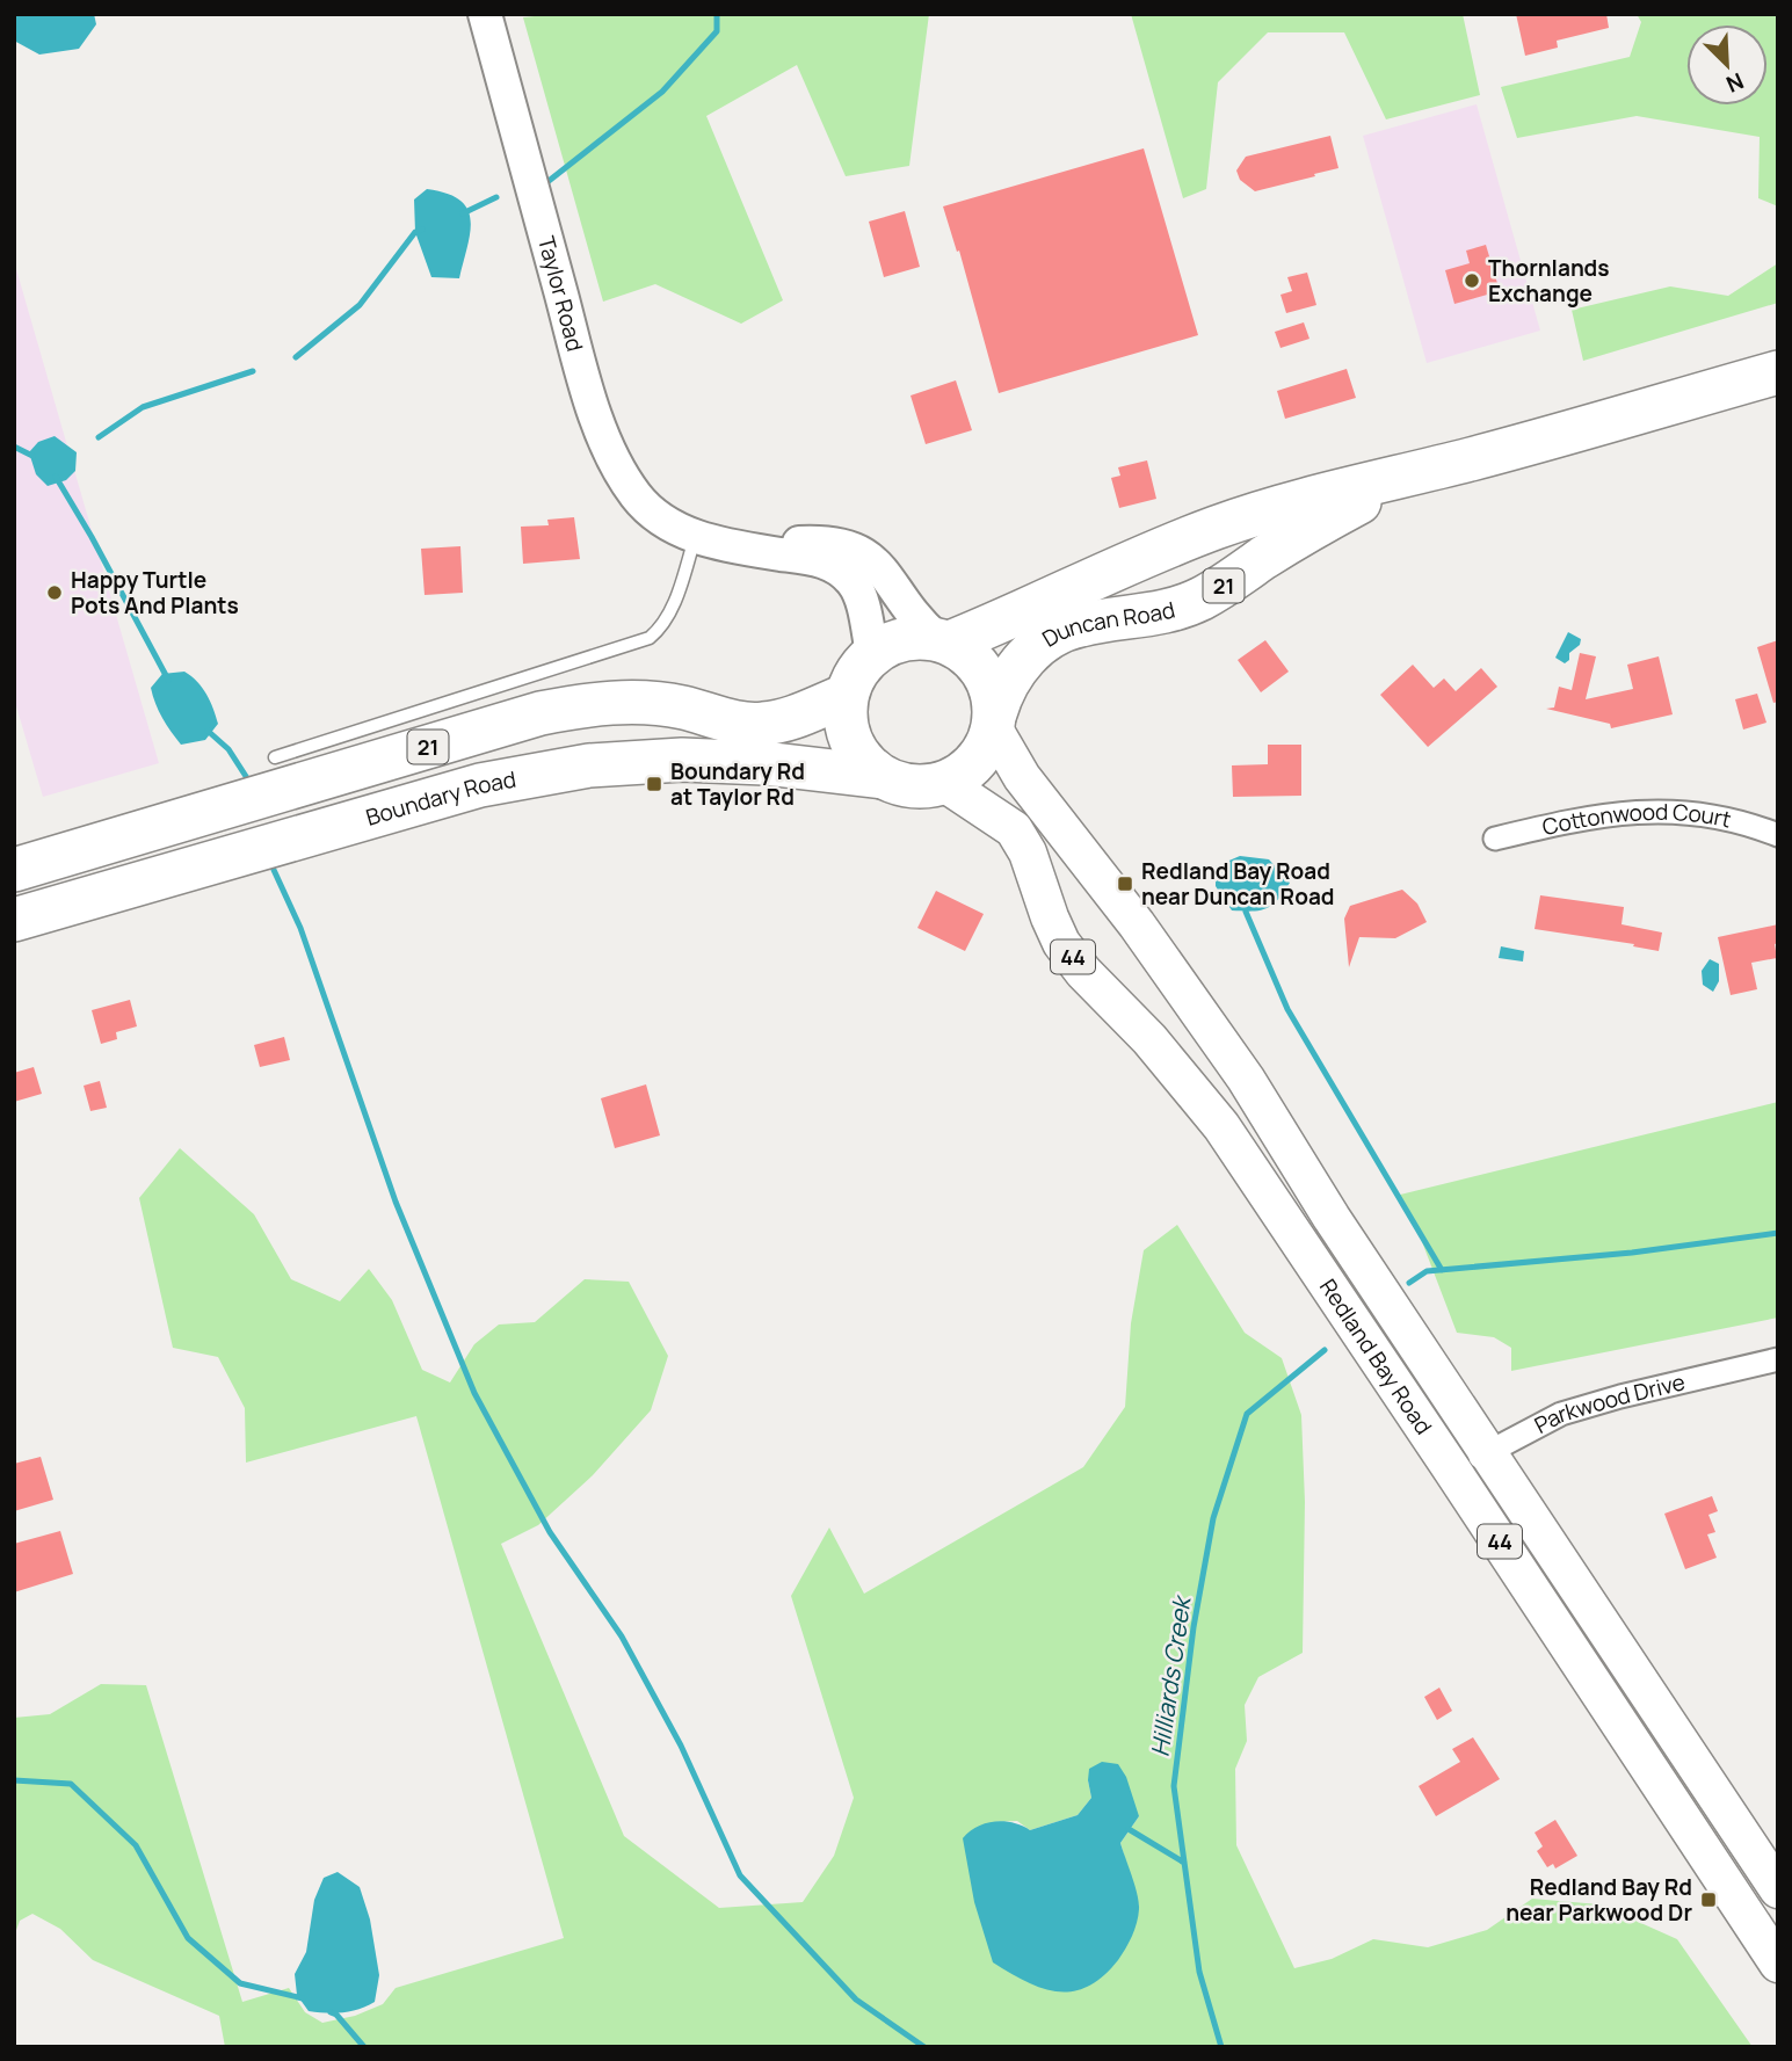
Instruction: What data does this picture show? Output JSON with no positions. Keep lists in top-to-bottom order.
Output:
{
  "streets": {
    "highway": ["21", "Duncan Road", "Boundary Road"],
    "main road": ["44", "Redland Bay Road"],
    "street": ["Taylor Road", "Cottonwood Court", "Parkwood Drive"]
  },
  "crossings": [
    ["Taylor Road", "21"],
    ["Taylor Road", "Duncan Road"],
    ["Taylor Road", "Boundary Road"],
    ["Taylor Road", "Redland Bay Road"],
    ["21", "Duncan Road"],
    ["21", "Boundary Road"],
    ["21", "Redland Bay Road"],
    ["Duncan Road", "Boundary Road"],
    ["Duncan Road", "Redland Bay Road"],
    ["Boundary Road", "Redland Bay Road"],
    ["Redland Bay Road", "Parkwood Drive"]
  ],
  "water": ["Hilliards Creek"],
  "places": {
    "other": ["Thornlands Exchange", "Happy Turtle Pots And Plants"],
    "transit": ["Boundary Rd at Taylor Rd", "Redland Bay Road near Duncan Road", "Redland Bay Rd near Parkwood Dr"]
  },
  "north": "bottom right"
}
